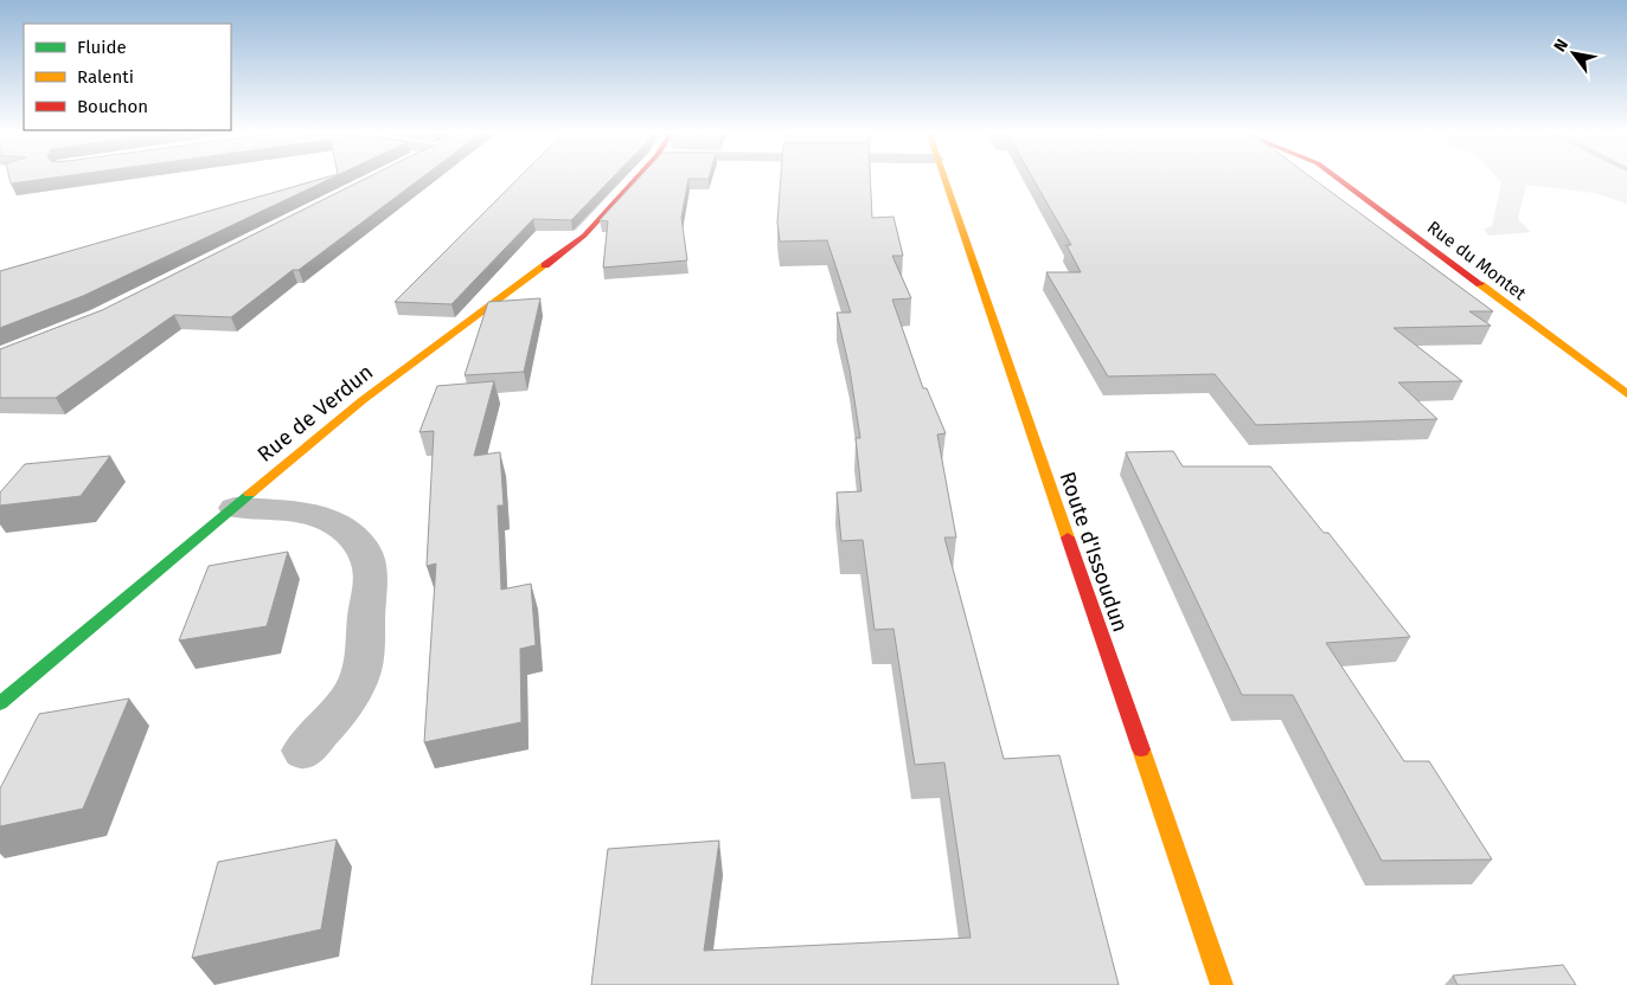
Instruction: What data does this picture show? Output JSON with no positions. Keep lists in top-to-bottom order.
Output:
{
  "streets": {
    "street": ["Rue du Montet", "Rue de Verdun", "Route d'Issoudun"]
  },
  "legend": ["Fluide", "Ralenti", "Bouchon"],
  "north": "top left"
}
